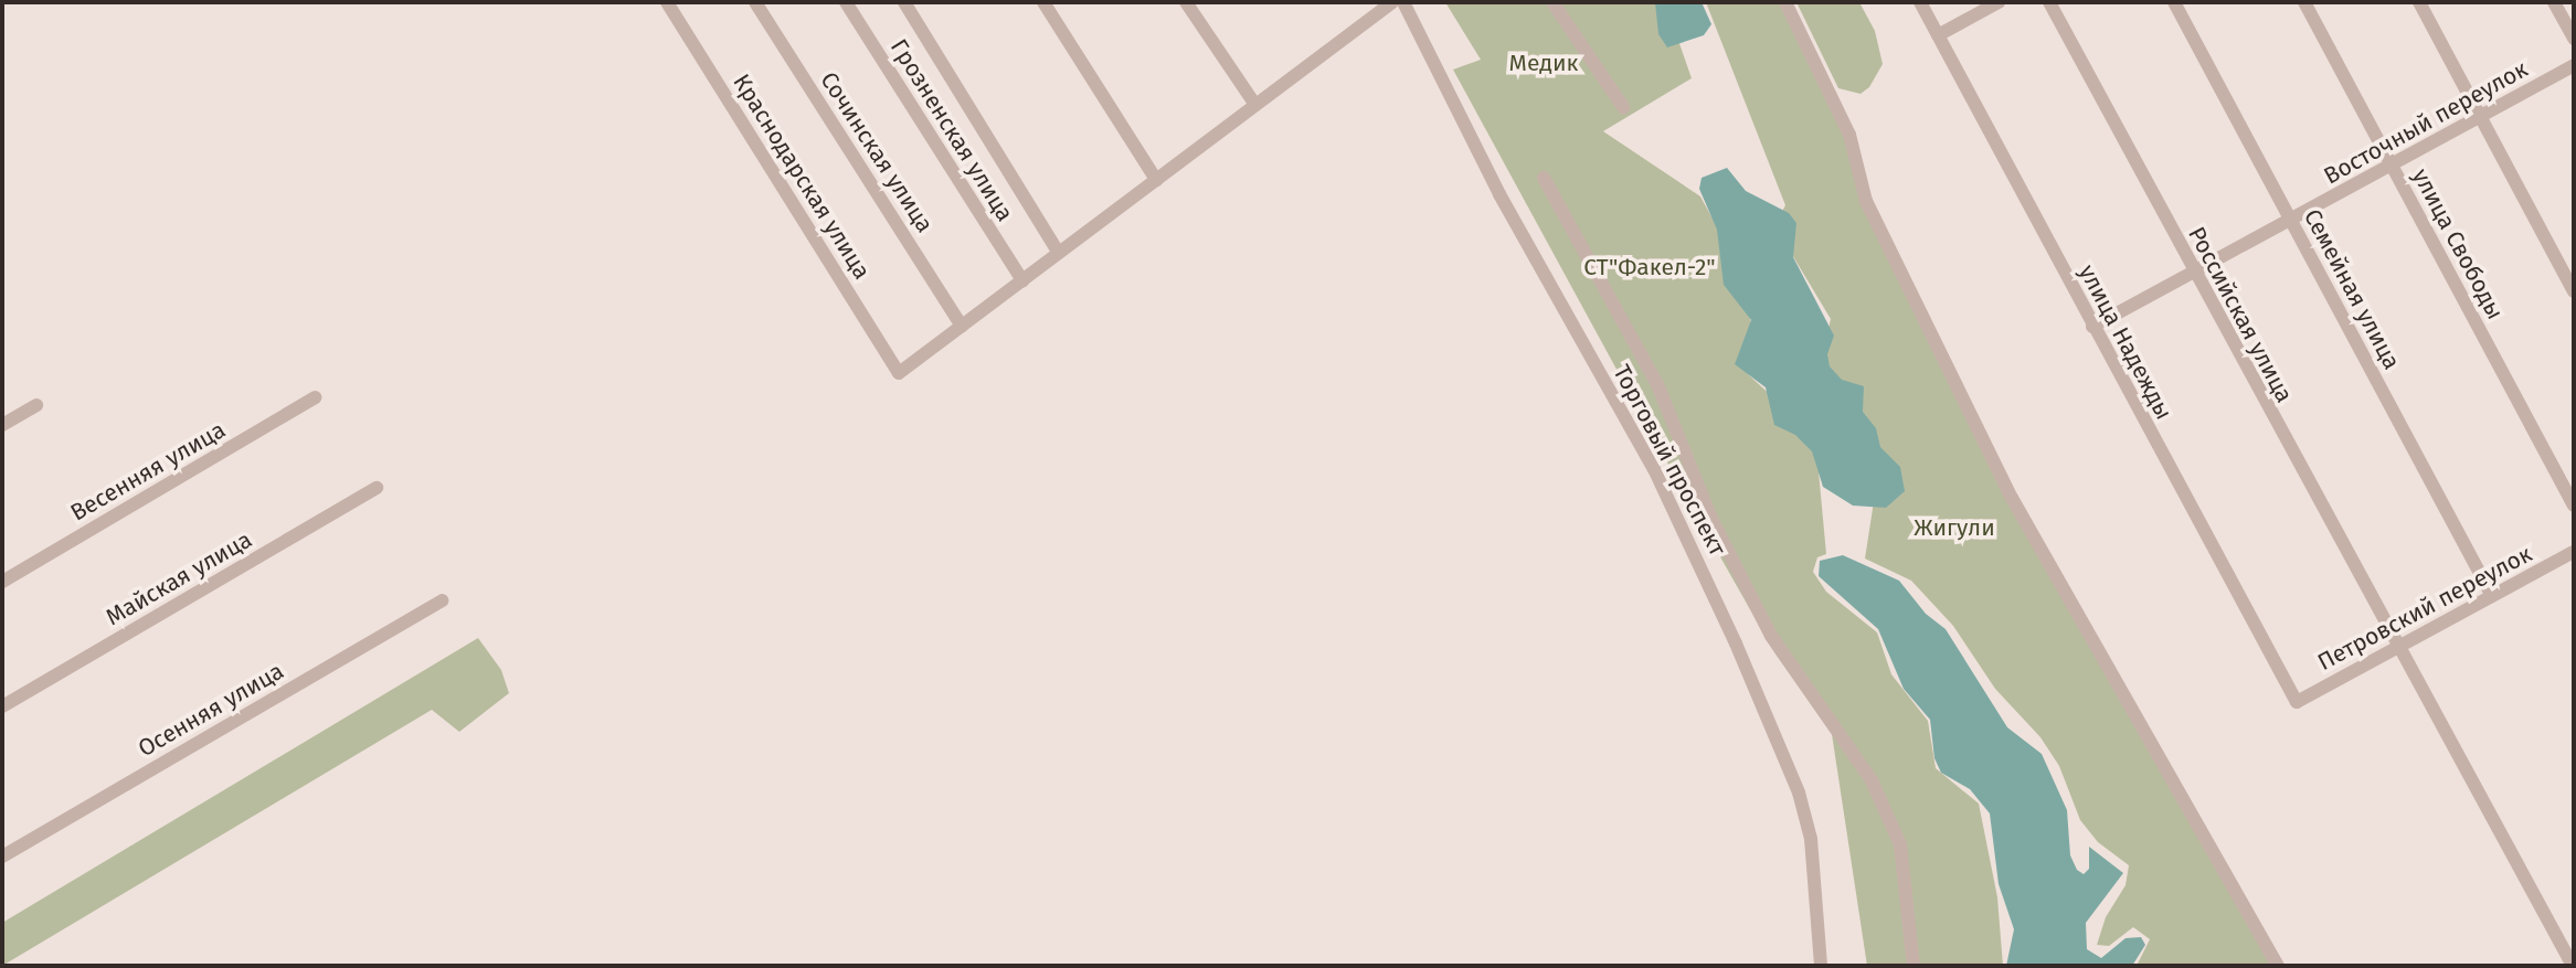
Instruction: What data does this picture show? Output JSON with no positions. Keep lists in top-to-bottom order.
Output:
{
  "streets": {
    "street": [
      "Восточный переулок",
      "Грозненская улица",
      "Сочинская улица",
      "Краснодарская улица",
      "улица Свободы",
      "Семейная улица",
      "Российская улица",
      "улица Надежды",
      "Торговый проспект",
      "Весенняя улица",
      "Майская улица",
      "Петровский переулок",
      "Осенняя улица"
    ]
  },
  "crossings": [
    ["Восточный переулок", "улица Свободы"],
    ["Восточный переулок", "Семейная улица"],
    ["Восточный переулок", "Российская улица"],
    ["Восточный переулок", "улица Надежды"],
    ["Сочинская улица", "Краснодарская улица"],
    ["Семейная улица", "Петровский переулок"],
    ["Российская улица", "Петровский переулок"],
    ["улица Надежды", "Петровский переулок"]
  ],
  "parks": ["Медик", "СТ\"Факел-2\"", "Жигули"]
}
